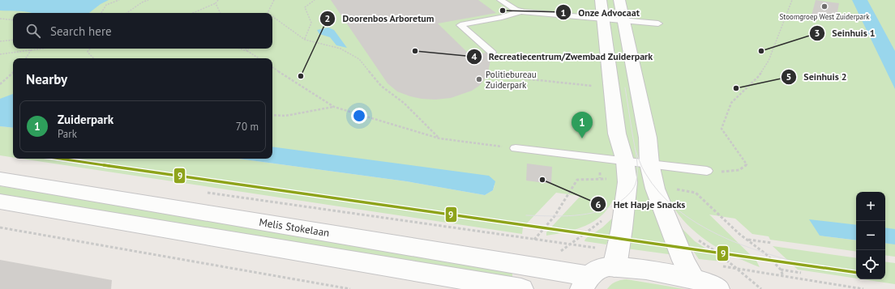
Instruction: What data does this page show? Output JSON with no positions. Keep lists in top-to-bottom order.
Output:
{
  "streets": {
    "street": ["Melis Stokelaan"]
  },
  "places": [
    "Stoomgroep West Zuiderpark",
    "Onze Advocaat",
    "Recreatiecentrum/Zwembad Zuiderpark",
    "Seinhuis 1",
    "Doorenbos Arboretum",
    "Politiebureau Zuiderpark",
    "Seinhuis 2",
    "Het Hapje Snacks"
  ],
  "lines": ["transit line 9"],
  "page": {
    "search": "Search here",
    "heading": "Nearby",
    "list": [
      {
        "mark": "1",
        "name": "Zuiderpark",
        "note": "Park",
        "value": "70 m"
      }
    ],
    "pins": "1",
    "map_buttons": ["+", "−"]
  }
}
